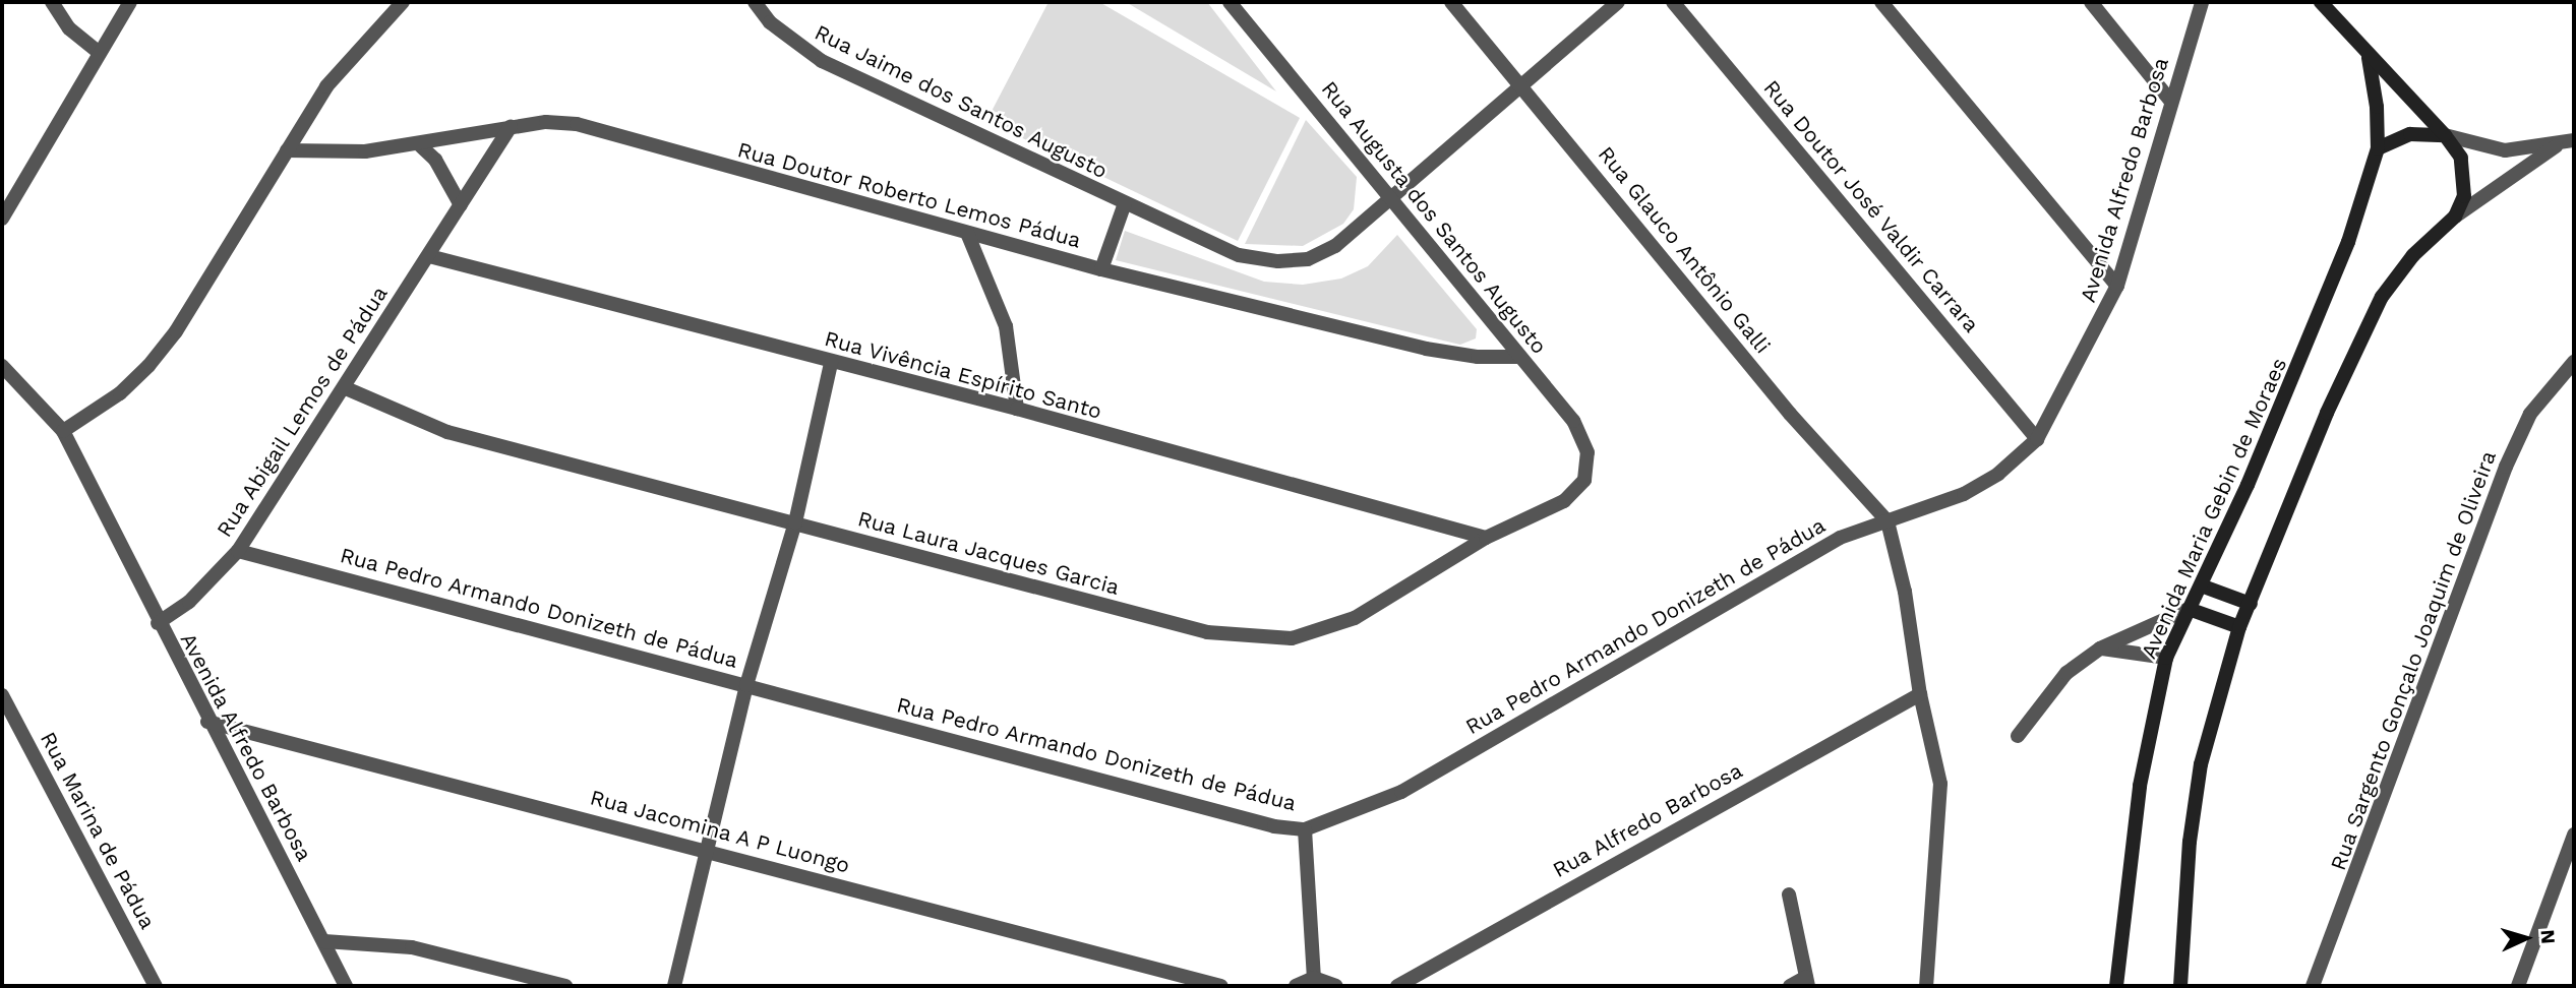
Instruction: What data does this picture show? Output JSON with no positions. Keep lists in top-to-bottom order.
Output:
{
  "streets": {
    "main road": ["Avenida Maria Gebin de Moraes"],
    "street": [
      "Rua Jaime dos Santos Augusto",
      "Avenida Alfredo Barbosa",
      "Rua Doutor Roberto Lemos Pádua",
      "Rua Doutor José Valdir Carrara",
      "Rua Augusta dos Santos Augusto",
      "Rua Glauco Antônio Galli",
      "Rua Vivência Espírito Santo",
      "Rua Abigail Lemos de Pádua",
      "Rua Laura Jacques Garcia",
      "Rua Pedro Armando Donizeth de Pádua",
      "Rua Sargento Gonçalo Joaquim de Oliveira",
      "Rua Alfredo Barbosa",
      "Rua Marina de Pádua",
      "Rua Jacomina A P Luongo"
    ]
  },
  "crossings": [
    ["Rua Jaime dos Santos Augusto", "Rua Doutor Roberto Lemos Pádua"],
    ["Rua Jaime dos Santos Augusto", "Rua Augusta dos Santos Augusto"],
    ["Rua Jaime dos Santos Augusto", "Rua Glauco Antônio Galli"],
    ["Avenida Alfredo Barbosa", "Rua Doutor José Valdir Carrara"],
    ["Avenida Alfredo Barbosa", "Rua Glauco Antônio Galli"],
    ["Avenida Alfredo Barbosa", "Rua Abigail Lemos de Pádua"],
    ["Avenida Alfredo Barbosa", "Rua Pedro Armando Donizeth de Pádua"],
    ["Avenida Alfredo Barbosa", "Rua Jacomina A P Luongo"],
    ["Rua Doutor Roberto Lemos Pádua", "Rua Augusta dos Santos Augusto"],
    ["Rua Doutor Roberto Lemos Pádua", "Rua Abigail Lemos de Pádua"],
    ["Rua Augusta dos Santos Augusto", "Rua Laura Jacques Garcia"],
    ["Rua Glauco Antônio Galli", "Rua Pedro Armando Donizeth de Pádua"],
    ["Rua Vivência Espírito Santo", "Rua Abigail Lemos de Pádua"],
    ["Rua Vivência Espírito Santo", "Rua Laura Jacques Garcia"],
    ["Rua Abigail Lemos de Pádua", "Rua Laura Jacques Garcia"],
    ["Rua Abigail Lemos de Pádua", "Rua Pedro Armando Donizeth de Pádua"]
  ],
  "north": "right"
}
